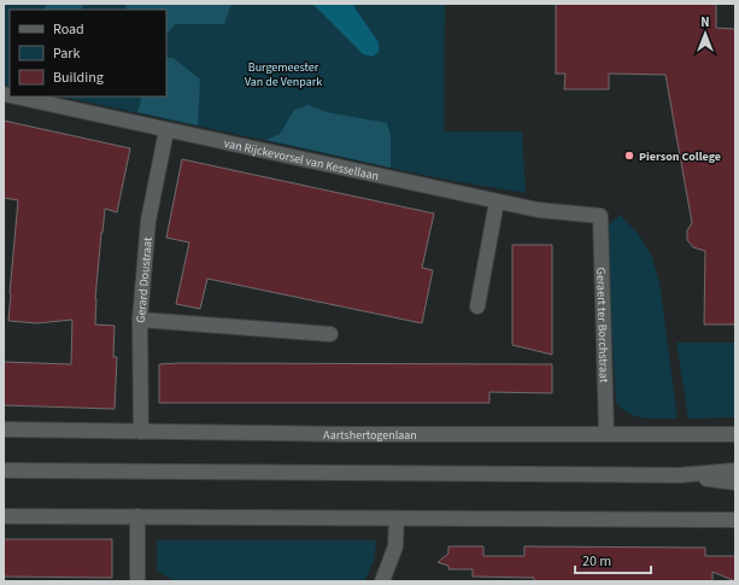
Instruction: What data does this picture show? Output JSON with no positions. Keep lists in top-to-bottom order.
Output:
{
  "streets": {
    "street": [
      "van Rijckevorsel van Kessellaan",
      "Gerard Doustraat",
      "Geraert ter Borchstraat",
      "Aartshertogenlaan"
    ]
  },
  "crossings": [
    ["van Rijckevorsel van Kessellaan", "Gerard Doustraat"],
    ["van Rijckevorsel van Kessellaan", "Geraert ter Borchstraat"],
    ["Gerard Doustraat", "Aartshertogenlaan"],
    ["Geraert ter Borchstraat", "Aartshertogenlaan"]
  ],
  "parks": ["Burgemeester Van de Venpark"],
  "places": ["Pierson College"],
  "legend": ["Road", "Park", "Building"],
  "scale_bar": "20 m",
  "north": "top"
}
